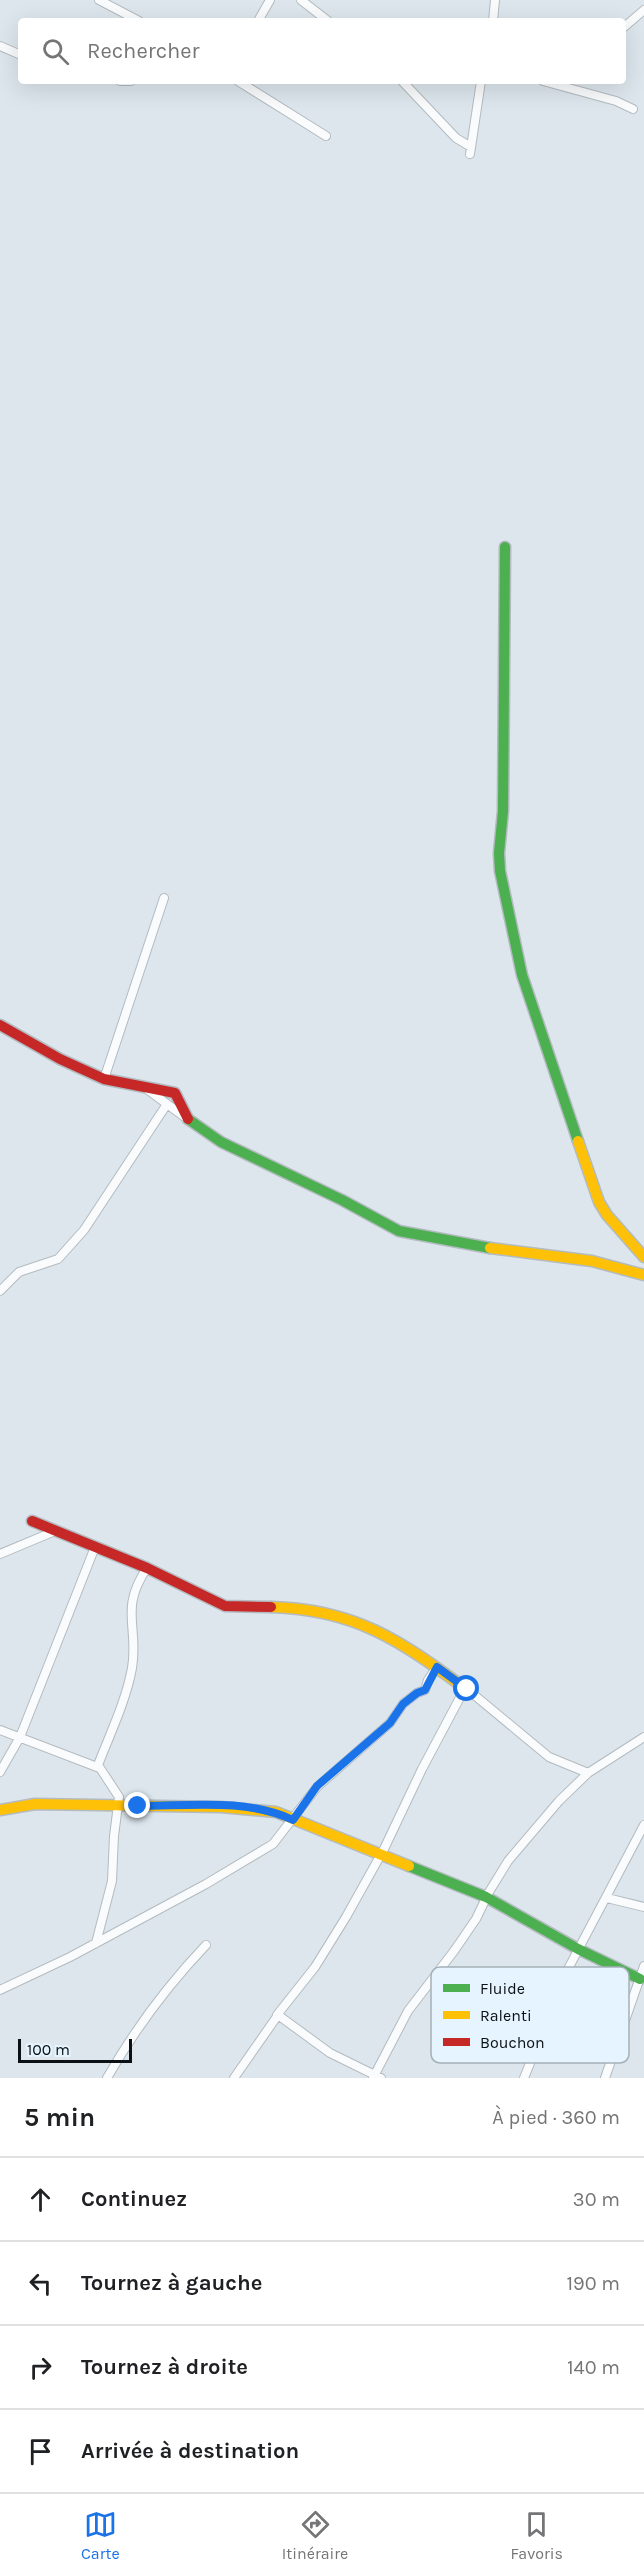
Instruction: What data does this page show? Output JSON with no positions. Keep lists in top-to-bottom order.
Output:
{
  "legend": ["Fluide", "Ralenti", "Bouchon"],
  "scale_bar": "100 m",
  "page": {
    "search": "Rechercher",
    "scale": "100 m",
    "heading": ["5 min", "À pied · 360 m"],
    "list": [
      ["Continuez", "30 m"],
      ["Tournez à gauche", "190 m"],
      ["Tournez à droite", "140 m"],
      "Arrivée à destination"
    ],
    "nav": ["Carte", "Itinéraire", "Favoris"]
  }
}
